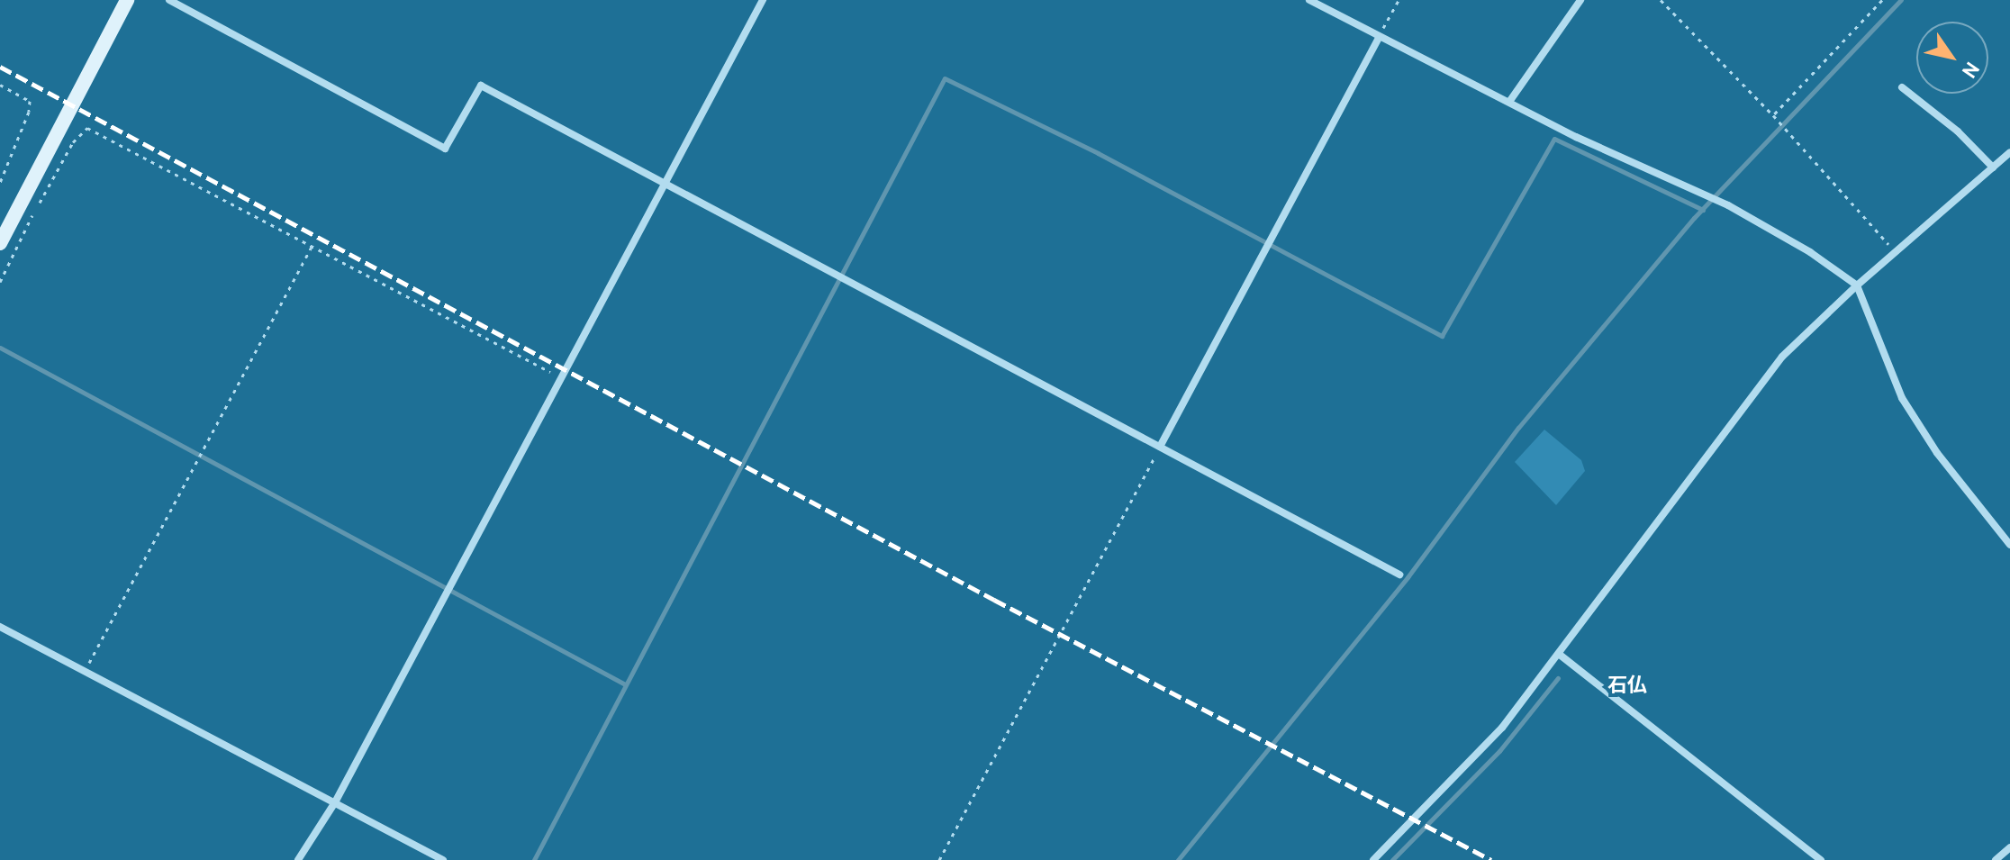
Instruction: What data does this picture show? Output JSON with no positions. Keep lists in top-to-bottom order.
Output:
{
  "districts": ["石仏"],
  "north": "bottom right"
}
